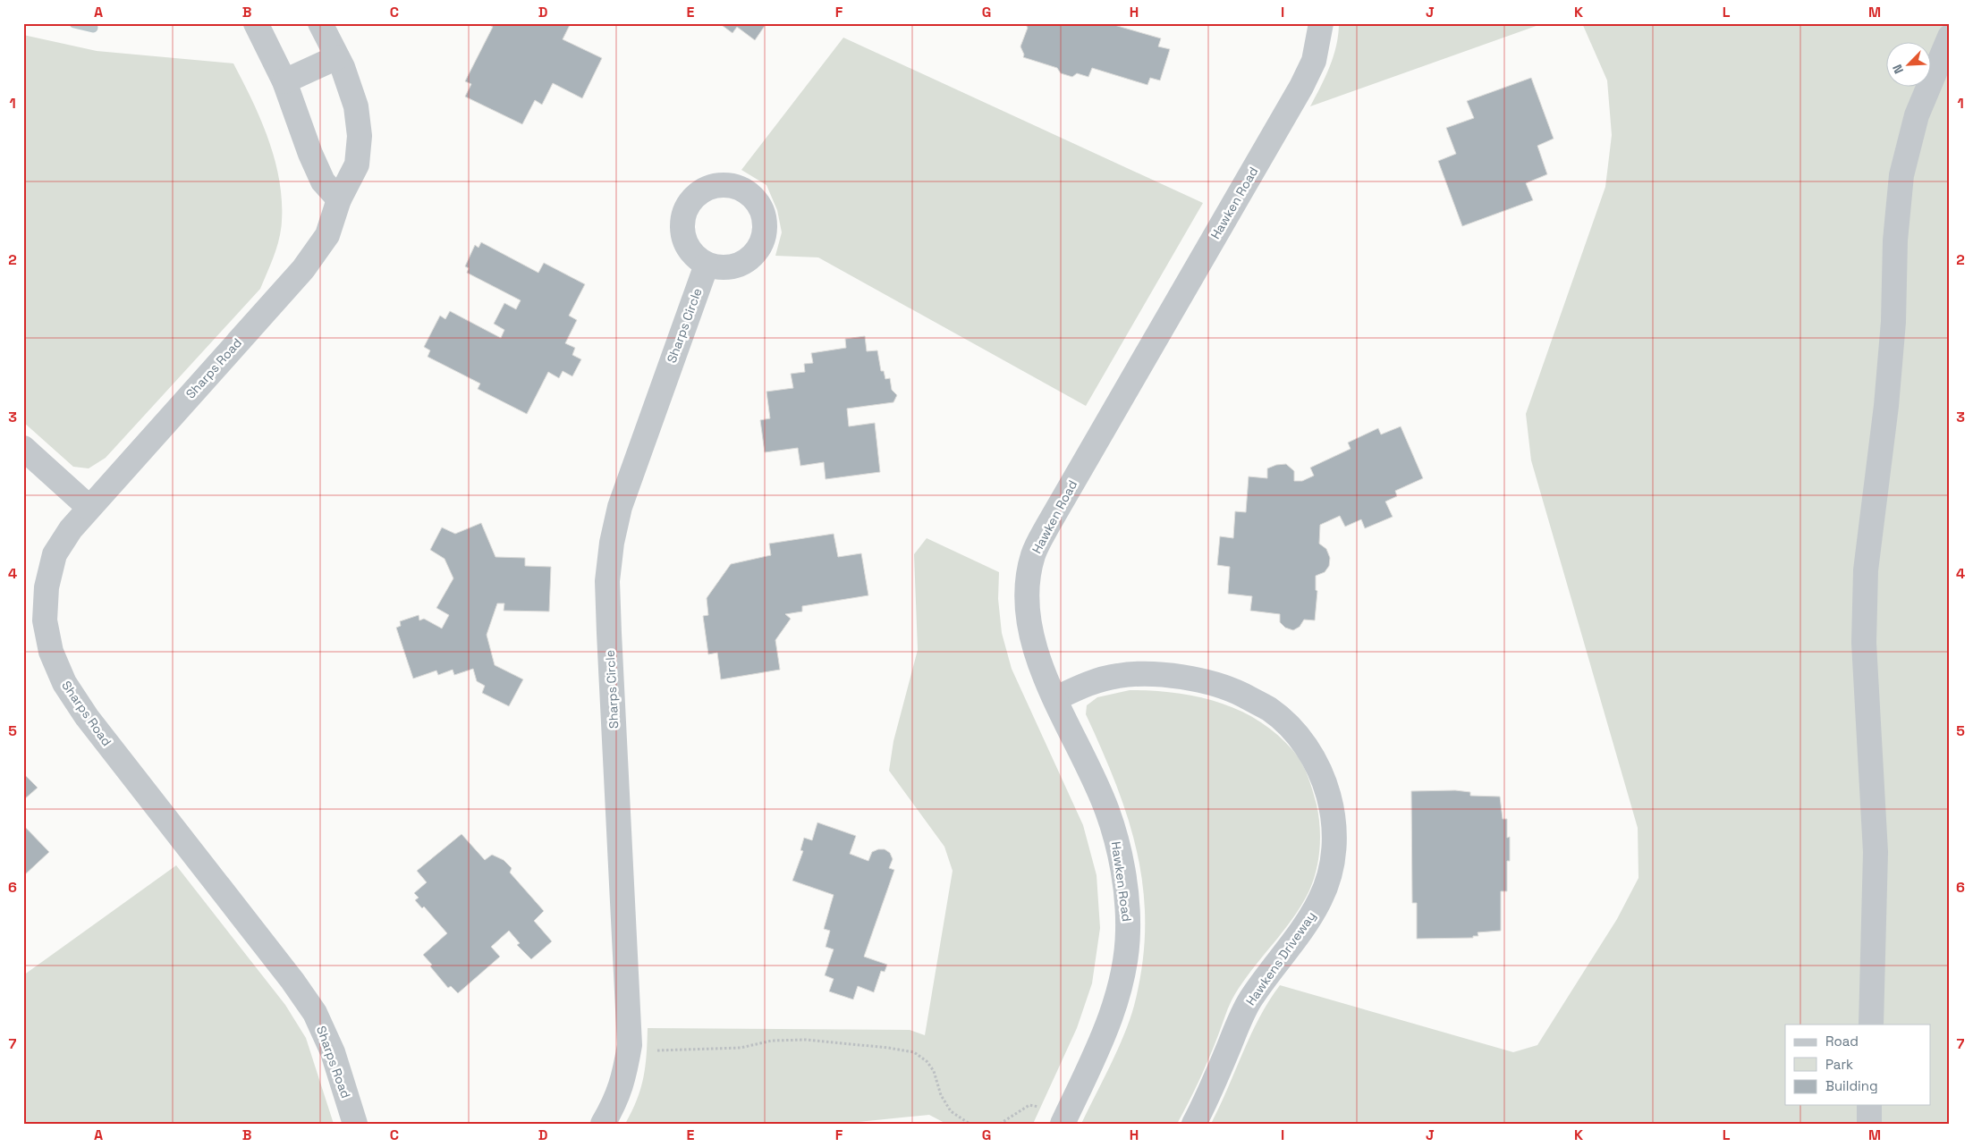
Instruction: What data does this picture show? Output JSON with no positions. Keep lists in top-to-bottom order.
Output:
{
  "streets": {
    "street": [
      "Hawken Road",
      "Sharps Circle",
      "Sharps Road",
      "Hawkens Driveway"
    ]
  },
  "crossings": [
    ["Hawken Road", "Hawkens Driveway"]
  ],
  "legend": ["Road", "Park", "Building"],
  "north": "bottom left",
  "grid": {
    "columns": [
      "A",
      "B",
      "C",
      "D",
      "E",
      "F",
      "G",
      "H",
      "I",
      "J",
      "K",
      "L",
      "M"
    ],
    "rows": [
      "1",
      "2",
      "3",
      "4",
      "5",
      "6",
      "7"
    ]
  }
}
